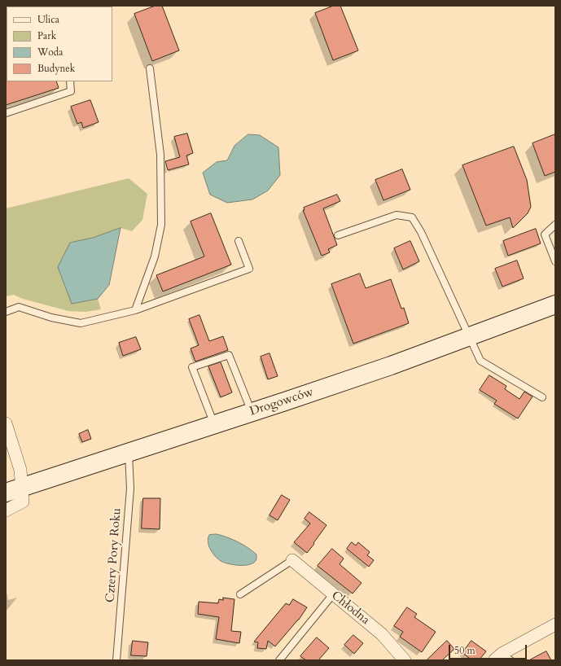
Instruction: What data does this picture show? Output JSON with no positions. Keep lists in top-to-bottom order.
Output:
{
  "streets": {
    "main road": ["Drogowców"],
    "street": ["Chłodna"],
    "lane": ["Cztery Pory Roku"]
  },
  "crossings": [
    ["Drogowców", "Cztery Pory Roku"]
  ],
  "legend": [
    "Ulica",
    "Park",
    "Woda",
    "Budynek"
  ],
  "scale_bar": "50 m"
}
